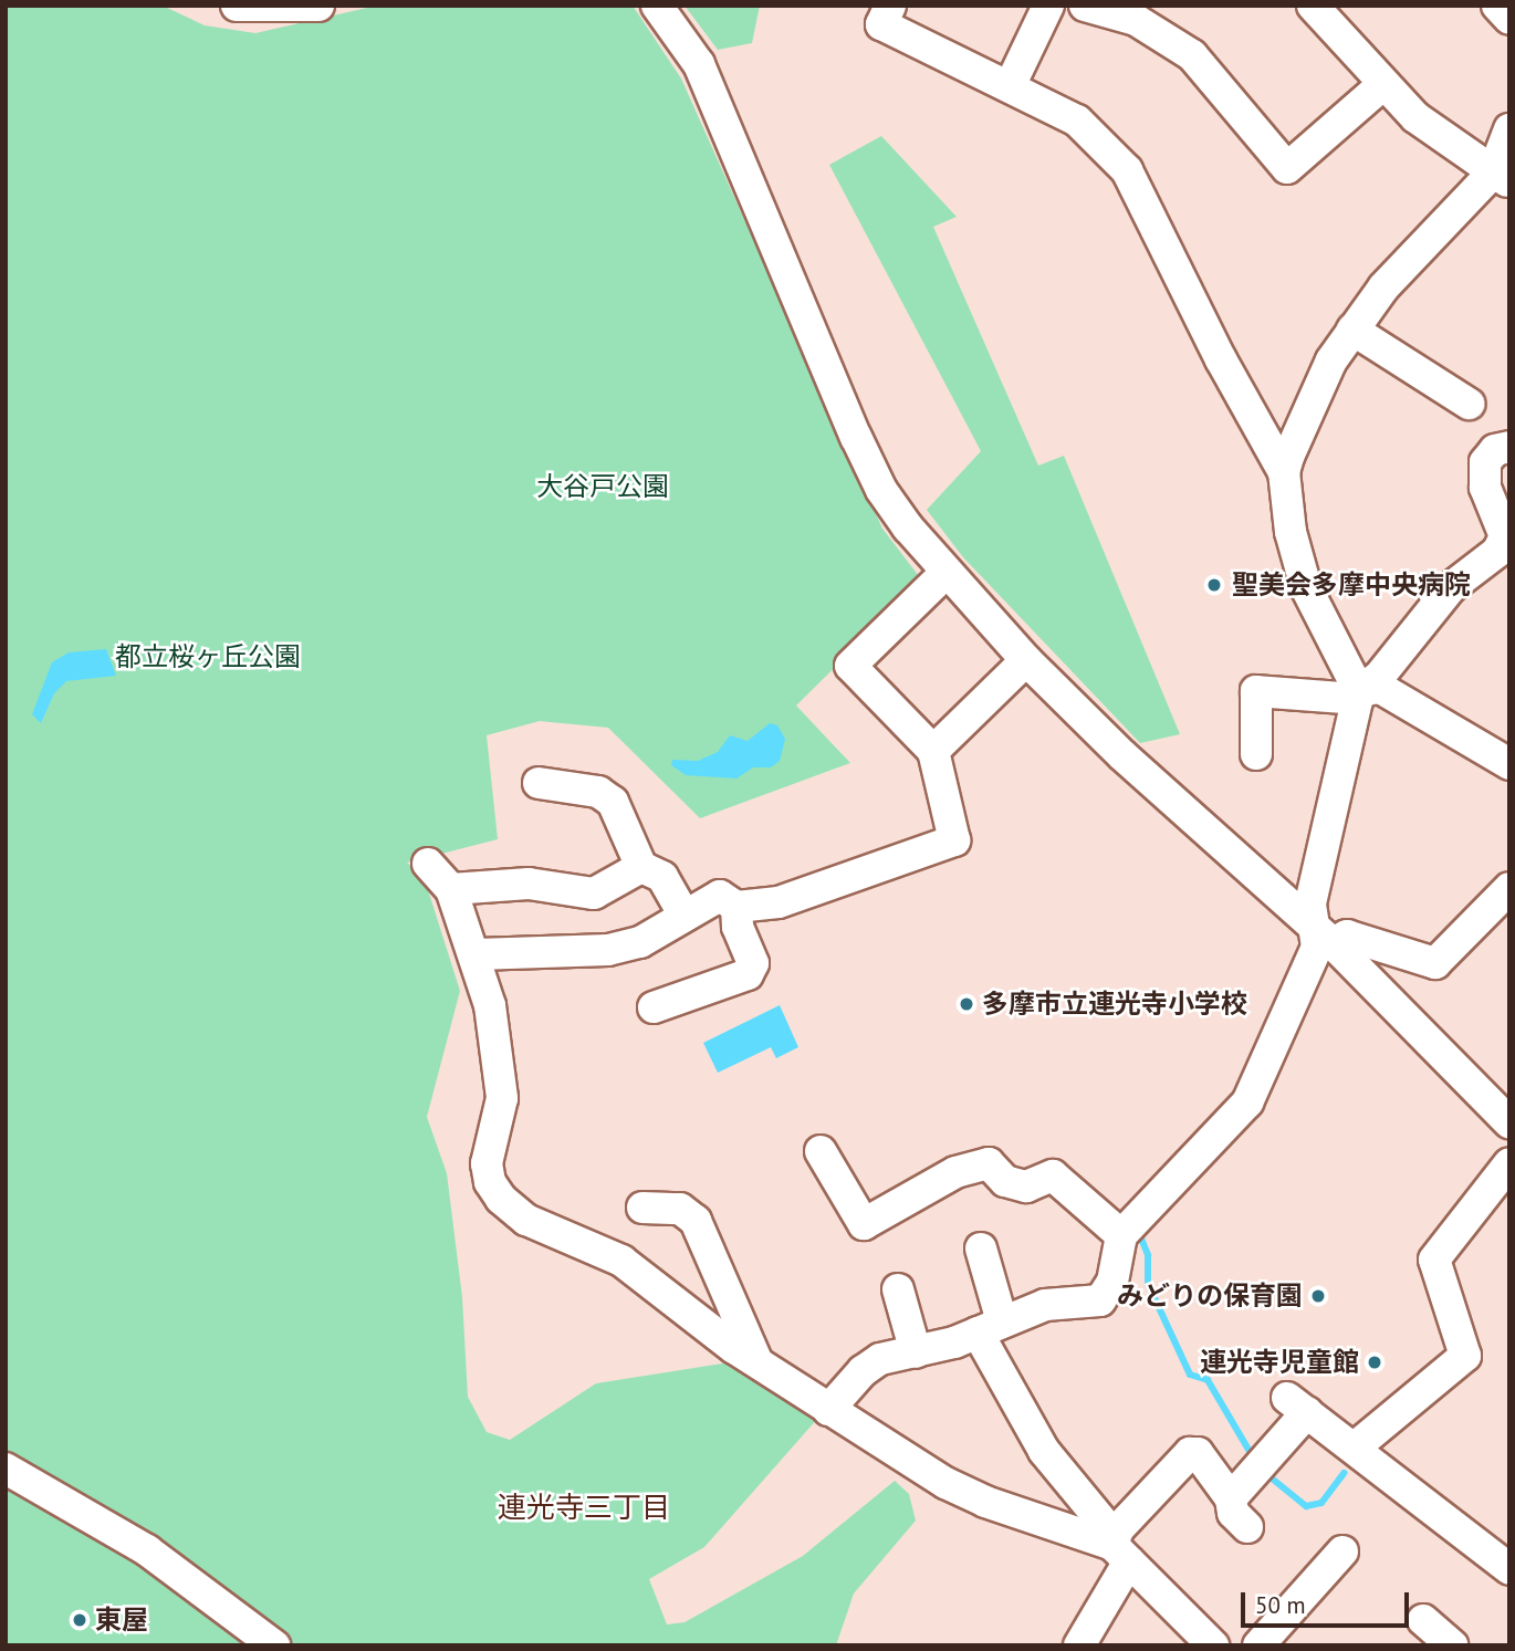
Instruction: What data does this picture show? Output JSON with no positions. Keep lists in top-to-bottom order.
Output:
{
  "districts": ["連光寺三丁目"],
  "parks": ["大谷戸公園", "都立桜ヶ丘公園"],
  "places": [
    "聖美会多摩中央病院",
    "多摩市立連光寺小学校",
    "みどりの保育園",
    "連光寺児童館",
    "東屋"
  ],
  "scale_bar": "50 m"
}
